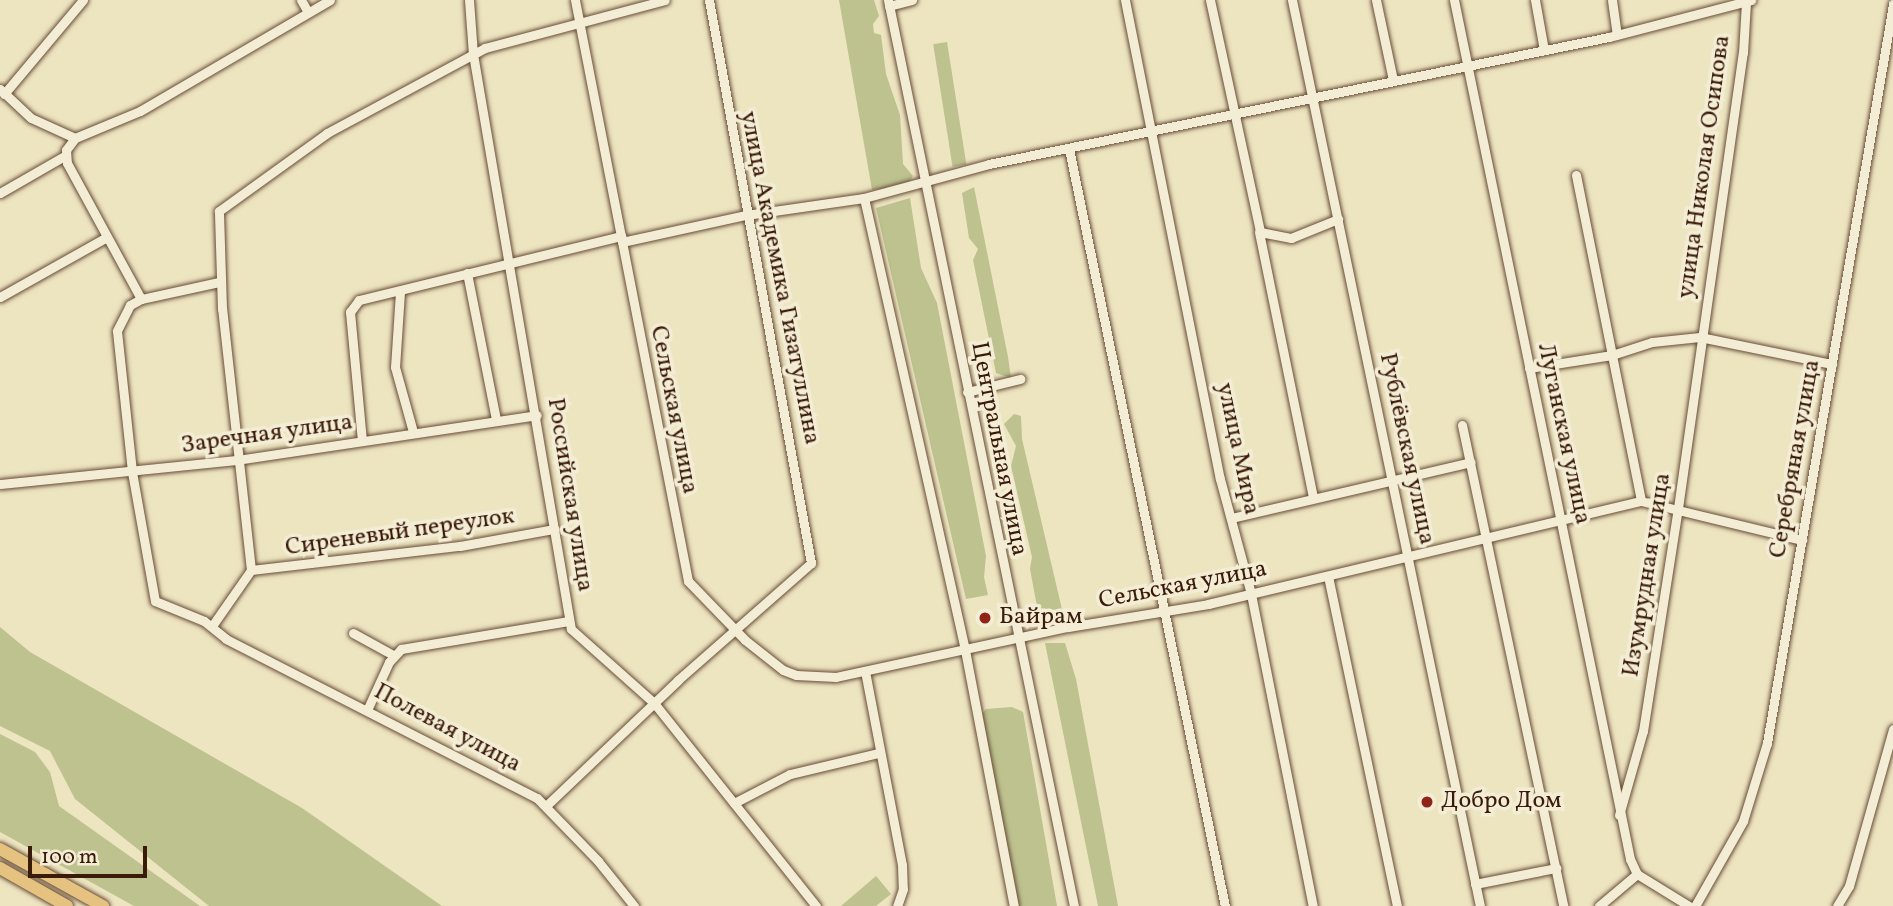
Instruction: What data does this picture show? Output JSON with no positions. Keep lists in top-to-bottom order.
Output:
{
  "streets": {
    "street": [
      "улица Николая Осипова",
      "улица Академика Гизатуллина",
      "Сельская улица",
      "Луганская улица",
      "Заречная улица",
      "Центральная улица",
      "улица Мира",
      "Рублёвская улица",
      "Серебряная улица",
      "Российская улица",
      "Сиреневый переулок",
      "Изумрудная улица",
      "Полевая улица"
    ]
  },
  "crossings": [
    ["улица Николая Осипова", "Изумрудная улица"],
    ["улица Академика Гизатуллина", "Сельская улица"],
    ["Сельская улица", "Луганская улица"],
    ["Сельская улица", "Центральная улица"],
    ["Сельская улица", "улица Мира"],
    ["Сельская улица", "Рублёвская улица"],
    ["Сельская улица", "Серебряная улица"],
    ["Сельская улица", "Изумрудная улица"],
    ["Луганская улица", "Изумрудная улица"],
    ["Заречная улица", "Российская улица"],
    ["Заречная улица", "Полевая улица"],
    ["Российская улица", "Сиреневый переулок"]
  ],
  "places": ["Байрам", "Добро Дом"],
  "scale_bar": "100 m"
}
